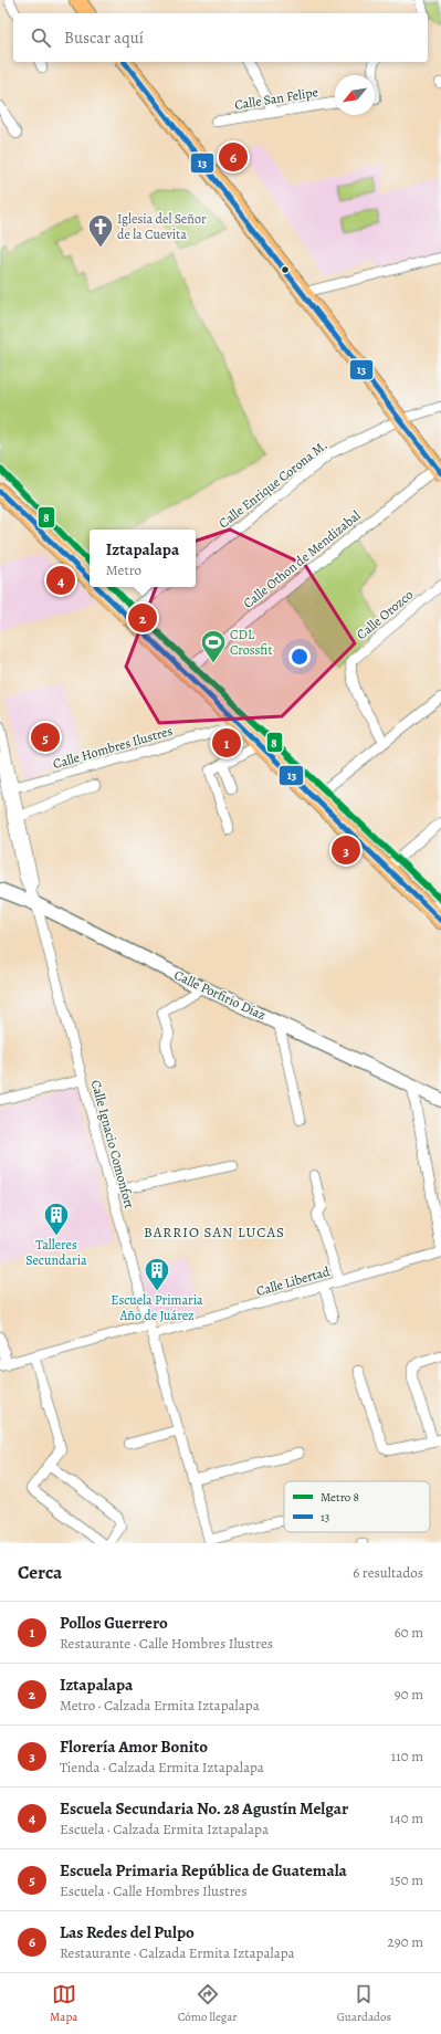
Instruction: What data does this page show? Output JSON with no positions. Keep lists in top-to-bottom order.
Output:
{
  "streets": {
    "street": [
      "Calle San Felipe",
      "Calle Enrique Corona M.",
      "Calle Othon de Mendizabal",
      "Calle Orozco",
      "Calle Hombres Ilustres",
      "Calle Porfirio Díaz",
      "Calle Ignacio Comonfort",
      "Calle Libertad"
    ]
  },
  "crossings": [
    ["Calle Porfirio Díaz", "Calle Ignacio Comonfort"],
    ["Calle Ignacio Comonfort", "Calle Libertad"]
  ],
  "districts": ["BARRIO SAN LUCAS"],
  "places": {
    "church": ["Iglesia del Señor de la Cuevita"],
    "sports": ["CDL Crossfit"],
    "building": ["Talleres Secundaria", "Escuela Primaria Año de Juárez"]
  },
  "lines": ["transit line 13", "metro line 8"],
  "legend": ["Metro 8", "13"],
  "north": "bottom left",
  "page": {
    "search": "Buscar aquí",
    "pins": [
      "6",
      "4",
      "2",
      "5",
      "1",
      "3"
    ],
    "popup": ["Iztapalapa", "Metro"],
    "heading": ["Cerca", "6 resultados"],
    "list": [
      {
        "mark": "1",
        "name": "Pollos Guerrero",
        "note": "Restaurante · Calle Hombres Ilustres",
        "value": "60 m"
      },
      {
        "mark": "2",
        "name": "Iztapalapa",
        "note": "Metro · Calzada Ermita Iztapalapa",
        "value": "90 m"
      },
      {
        "mark": "3",
        "name": "Florería Amor Bonito",
        "note": "Tienda · Calzada Ermita Iztapalapa",
        "value": "110 m"
      },
      {
        "mark": "4",
        "name": "Escuela Secundaria No. 28 Agustín Melgar",
        "note": "Escuela · Calzada Ermita Iztapalapa",
        "value": "140 m"
      },
      {
        "mark": "5",
        "name": "Escuela Primaria República de Guatemala",
        "note": "Escuela · Calle Hombres Ilustres",
        "value": "150 m"
      },
      {
        "mark": "6",
        "name": "Las Redes del Pulpo",
        "note": "Restaurante · Calzada Ermita Iztapalapa",
        "value": "290 m"
      }
    ],
    "nav": ["Mapa", "Cómo llegar", "Guardados"]
  }
}
